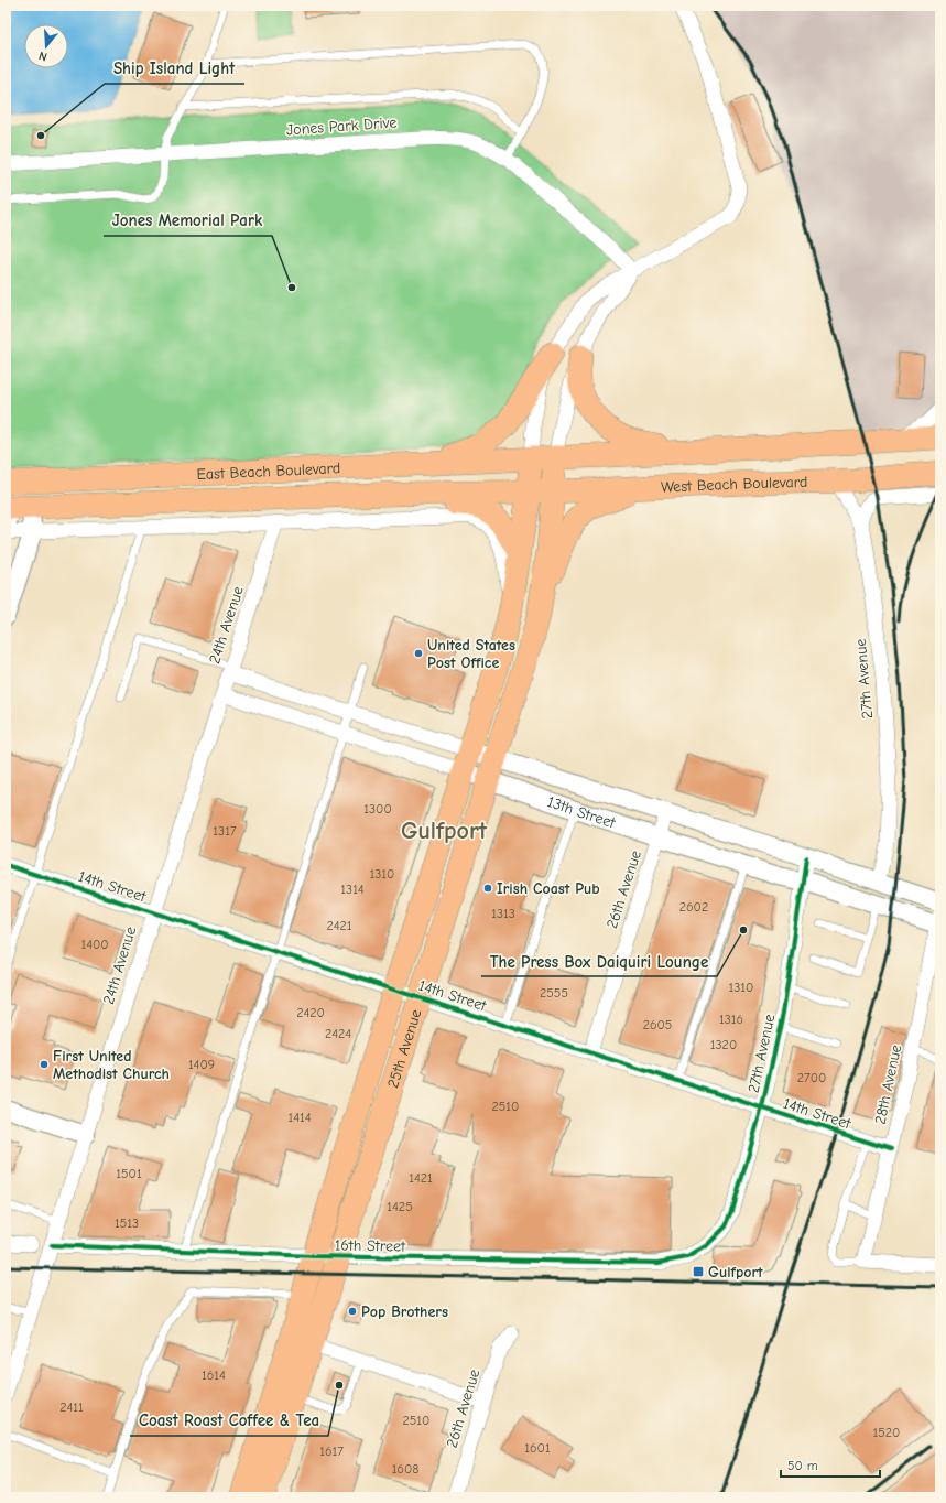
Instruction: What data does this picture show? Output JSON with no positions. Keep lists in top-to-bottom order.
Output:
{
  "streets": {
    "main road": ["East Beach Boulevard", "West Beach Boulevard", "25th Avenue"],
    "street": [
      "Jones Park Drive",
      "24th Avenue",
      "27th Avenue",
      "13th Street",
      "14th Street",
      "26th Avenue",
      "28th Avenue",
      "16th Street"
    ]
  },
  "crossings": [
    ["East Beach Boulevard", "West Beach Boulevard"],
    ["East Beach Boulevard", "25th Avenue"],
    ["West Beach Boulevard", "27th Avenue"],
    ["West Beach Boulevard", "25th Avenue"],
    ["24th Avenue", "13th Street"],
    ["24th Avenue", "14th Street"],
    ["24th Avenue", "16th Street"],
    ["27th Avenue", "13th Street"],
    ["27th Avenue", "14th Street"],
    ["27th Avenue", "16th Street"],
    ["13th Street", "26th Avenue"],
    ["13th Street", "25th Avenue"],
    ["13th Street", "28th Avenue"],
    ["14th Street", "26th Avenue"],
    ["14th Street", "25th Avenue"],
    ["14th Street", "28th Avenue"],
    ["25th Avenue", "16th Street"]
  ],
  "districts": ["Gulfport"],
  "places": {
    "other": [
      "Ship Island Light",
      "Jones Memorial Park",
      "United States Post Office",
      "Irish Coast Pub",
      "The Press Box Daiquiri Lounge",
      "First United Methodist Church",
      "Pop Brothers",
      "Coast Roast Coffee & Tea"
    ],
    "transit": ["Gulfport"]
  },
  "house_numbers": [
    "1300",
    "1317",
    "1310",
    "1314",
    "2602",
    "1313",
    "2421",
    "1400",
    "1310",
    "2555",
    "2420",
    "1316",
    "2605",
    "2424",
    "1320",
    "1409",
    "2700",
    "2510",
    "1414",
    "1501",
    "1421",
    "1425",
    "1513",
    "1614",
    "2411",
    "2510",
    "1520",
    "1601",
    "1617",
    "1608"
  ],
  "scale_bar": "50 m",
  "north": "bottom"
}
